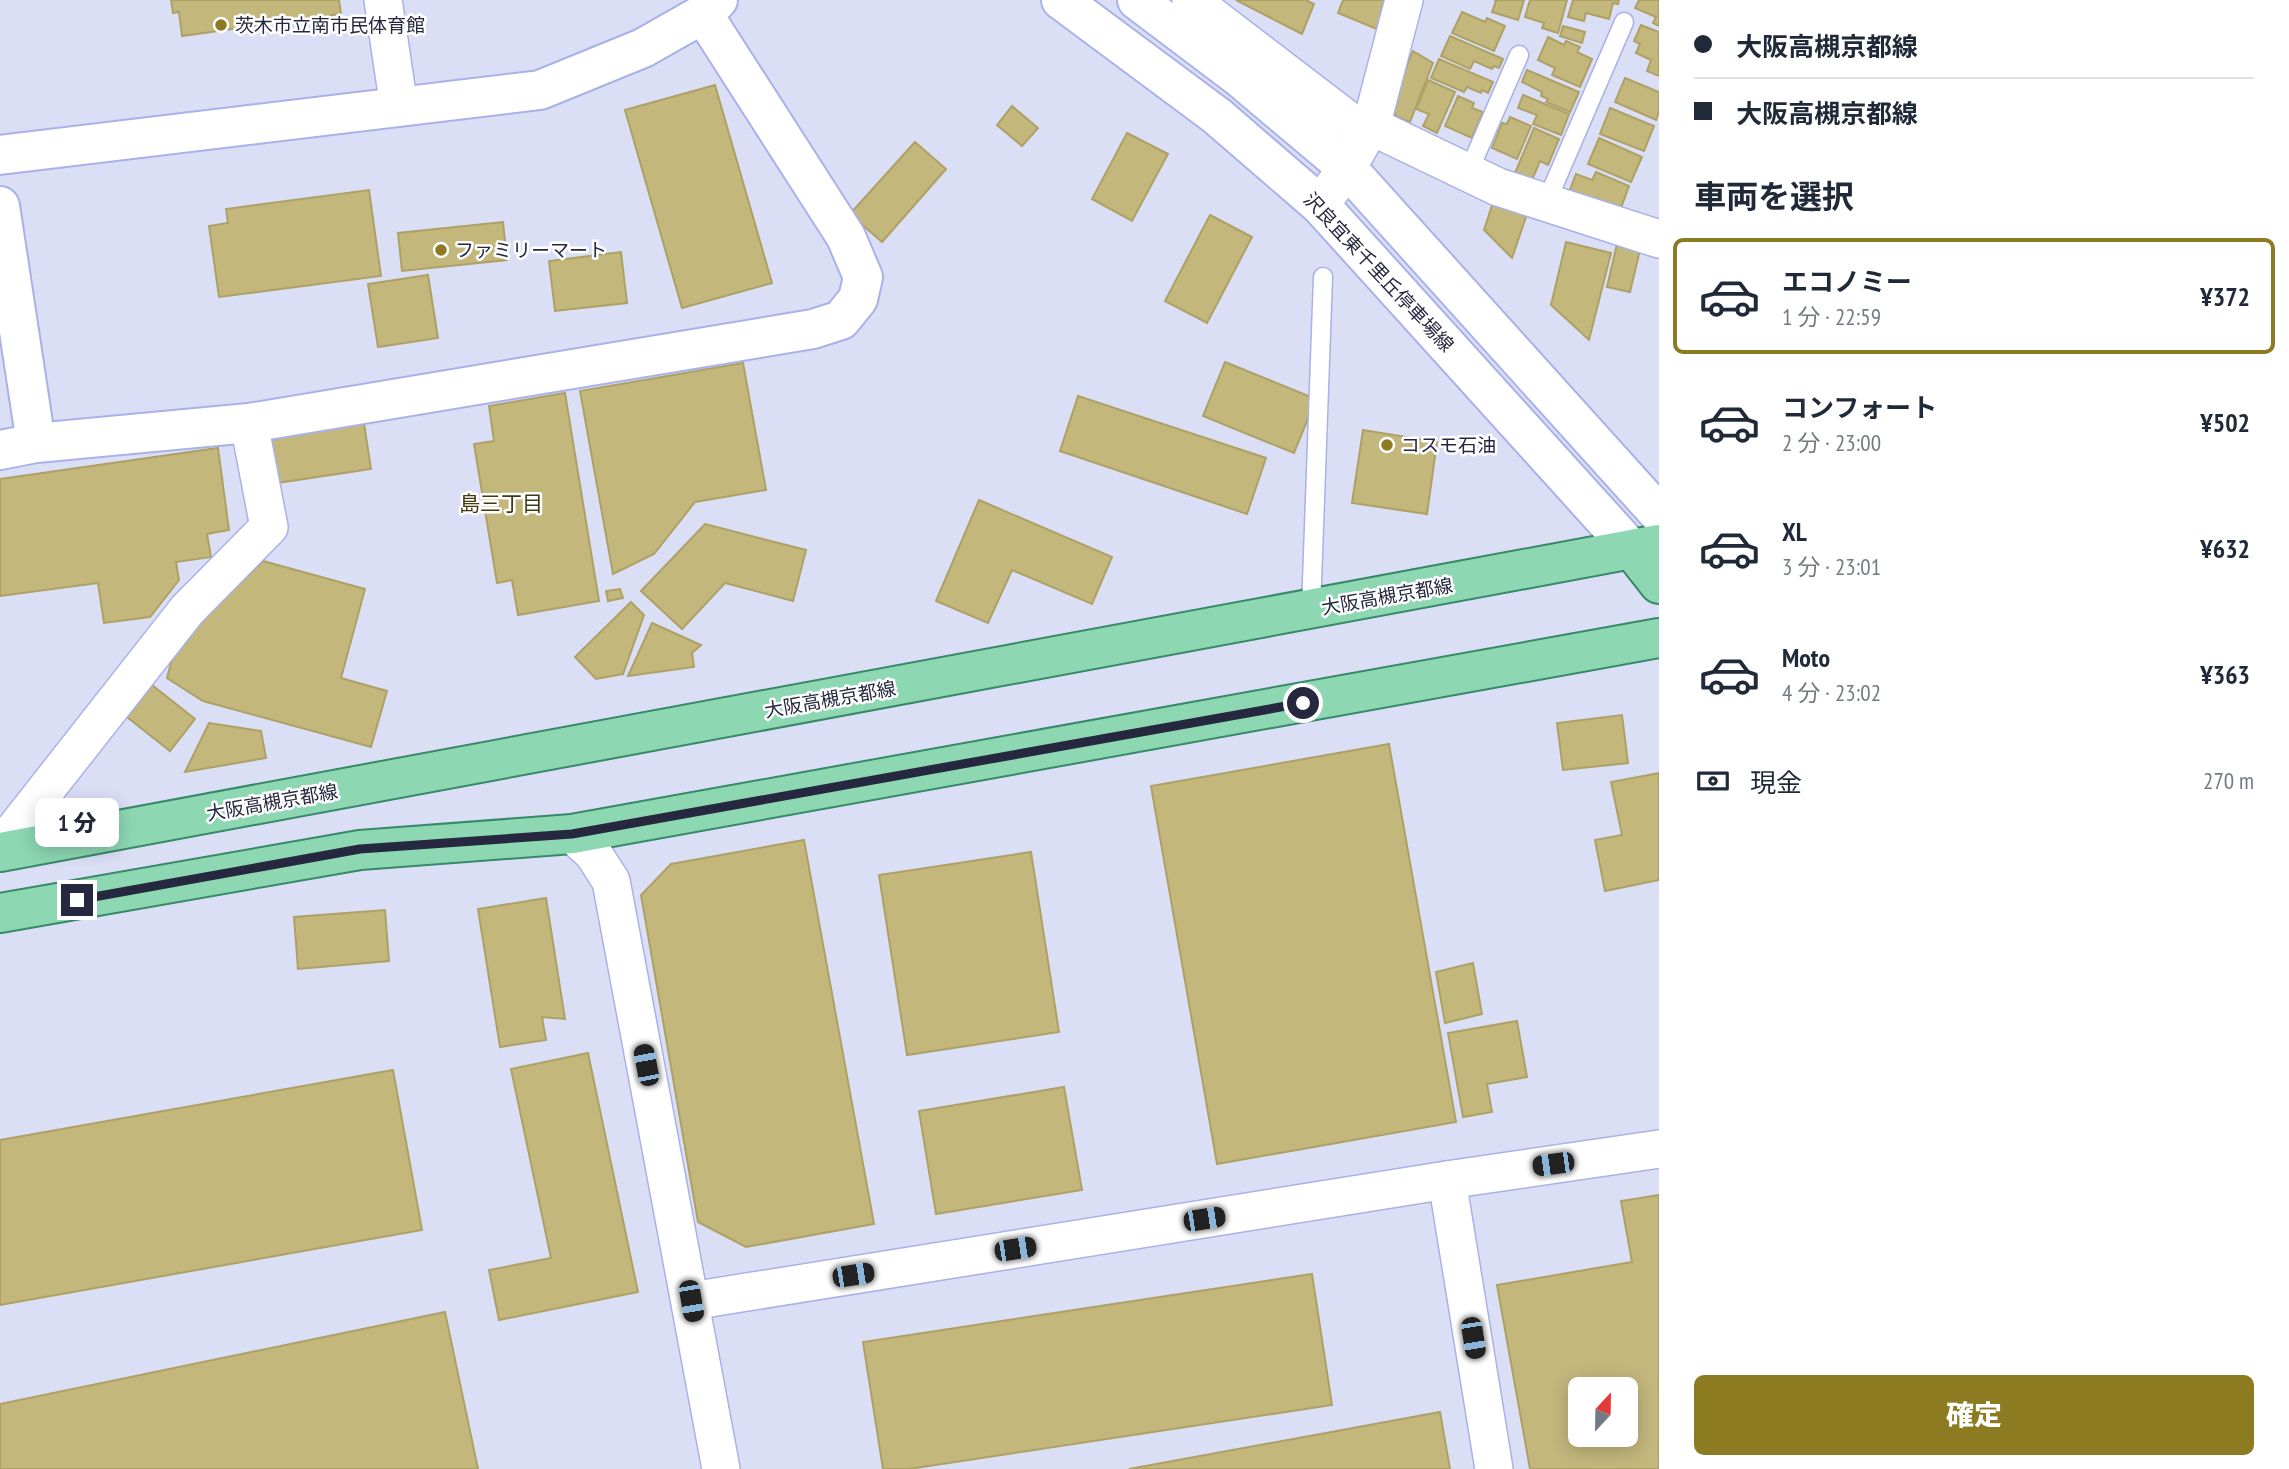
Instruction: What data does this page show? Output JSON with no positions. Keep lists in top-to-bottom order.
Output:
{
  "streets": {
    "main road": ["大阪高槻京都線"],
    "street": ["沢良宜東千里丘停車場線"]
  },
  "crossings": [
    ["沢良宜東千里丘停車場線", "大阪高槻京都線"]
  ],
  "districts": ["島三丁目"],
  "places": ["茨木市立南市民体育館", "ファミリーマート", "コスモ石油"],
  "north": "top",
  "page": {
    "banner": ["大阪高槻京都線", "大阪高槻京都線"],
    "heading": "車両を選択",
    "list": [
      {
        "name": "エコノミー",
        "note": "1 分 · 22:59",
        "value": "¥372"
      },
      {
        "name": "コンフォート",
        "note": "2 分 · 23:00",
        "value": "¥502"
      },
      {
        "name": "XL",
        "note": "3 分 · 23:01",
        "value": "¥632"
      },
      {
        "name": "Moto",
        "note": "4 分 · 23:02",
        "value": "¥363"
      }
    ],
    "pay": ["現金", "270 m"],
    "bubble": "1 分",
    "buttons": "確定"
  }
}
